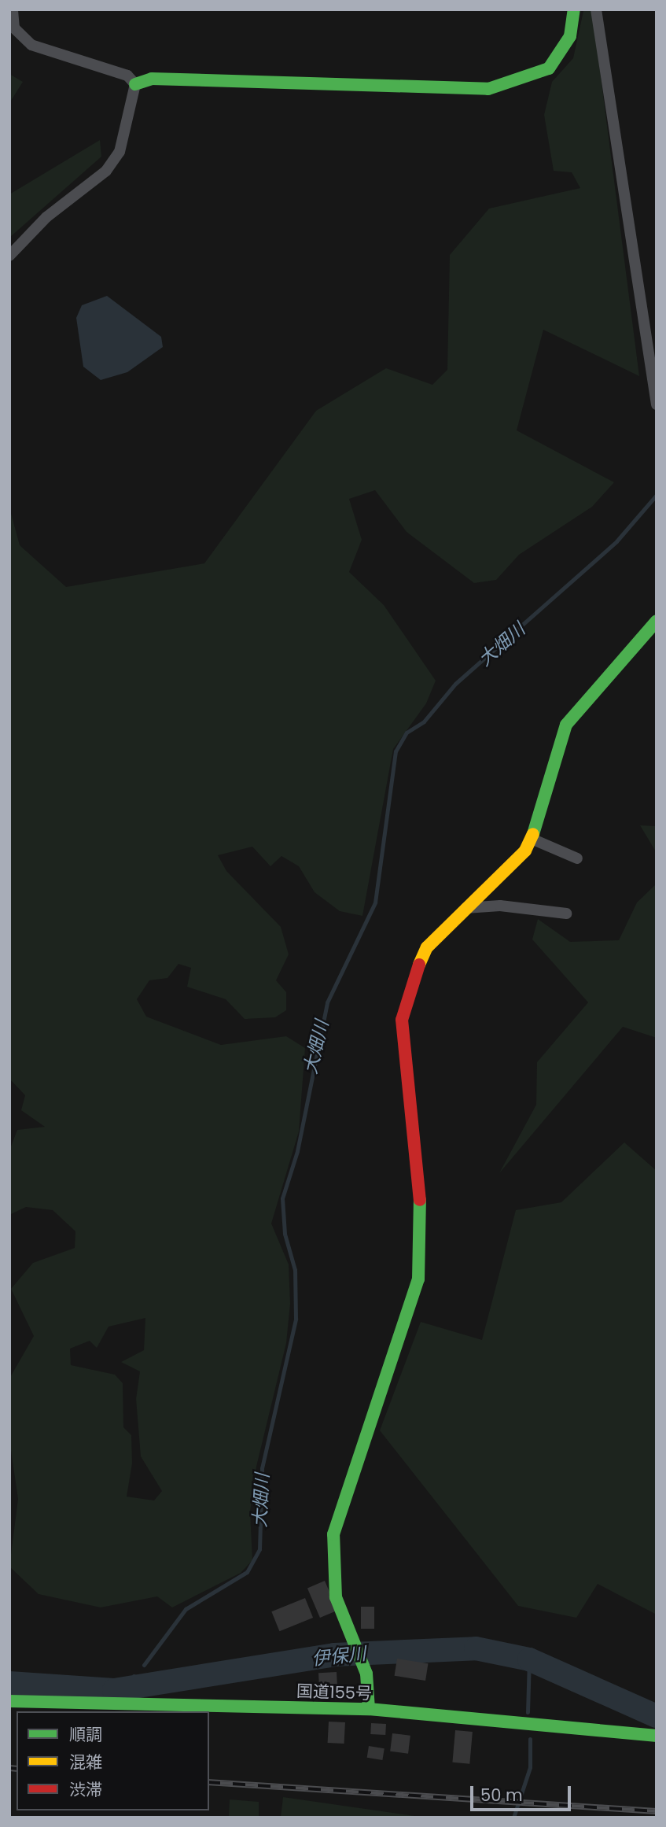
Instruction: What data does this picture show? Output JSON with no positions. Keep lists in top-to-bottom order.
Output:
{
  "streets": {
    "main road": ["国道155号"]
  },
  "water": ["大畑川", "伊保川"],
  "legend": ["順調", "混雑", "渋滞"],
  "scale_bar": "50 m"
}
